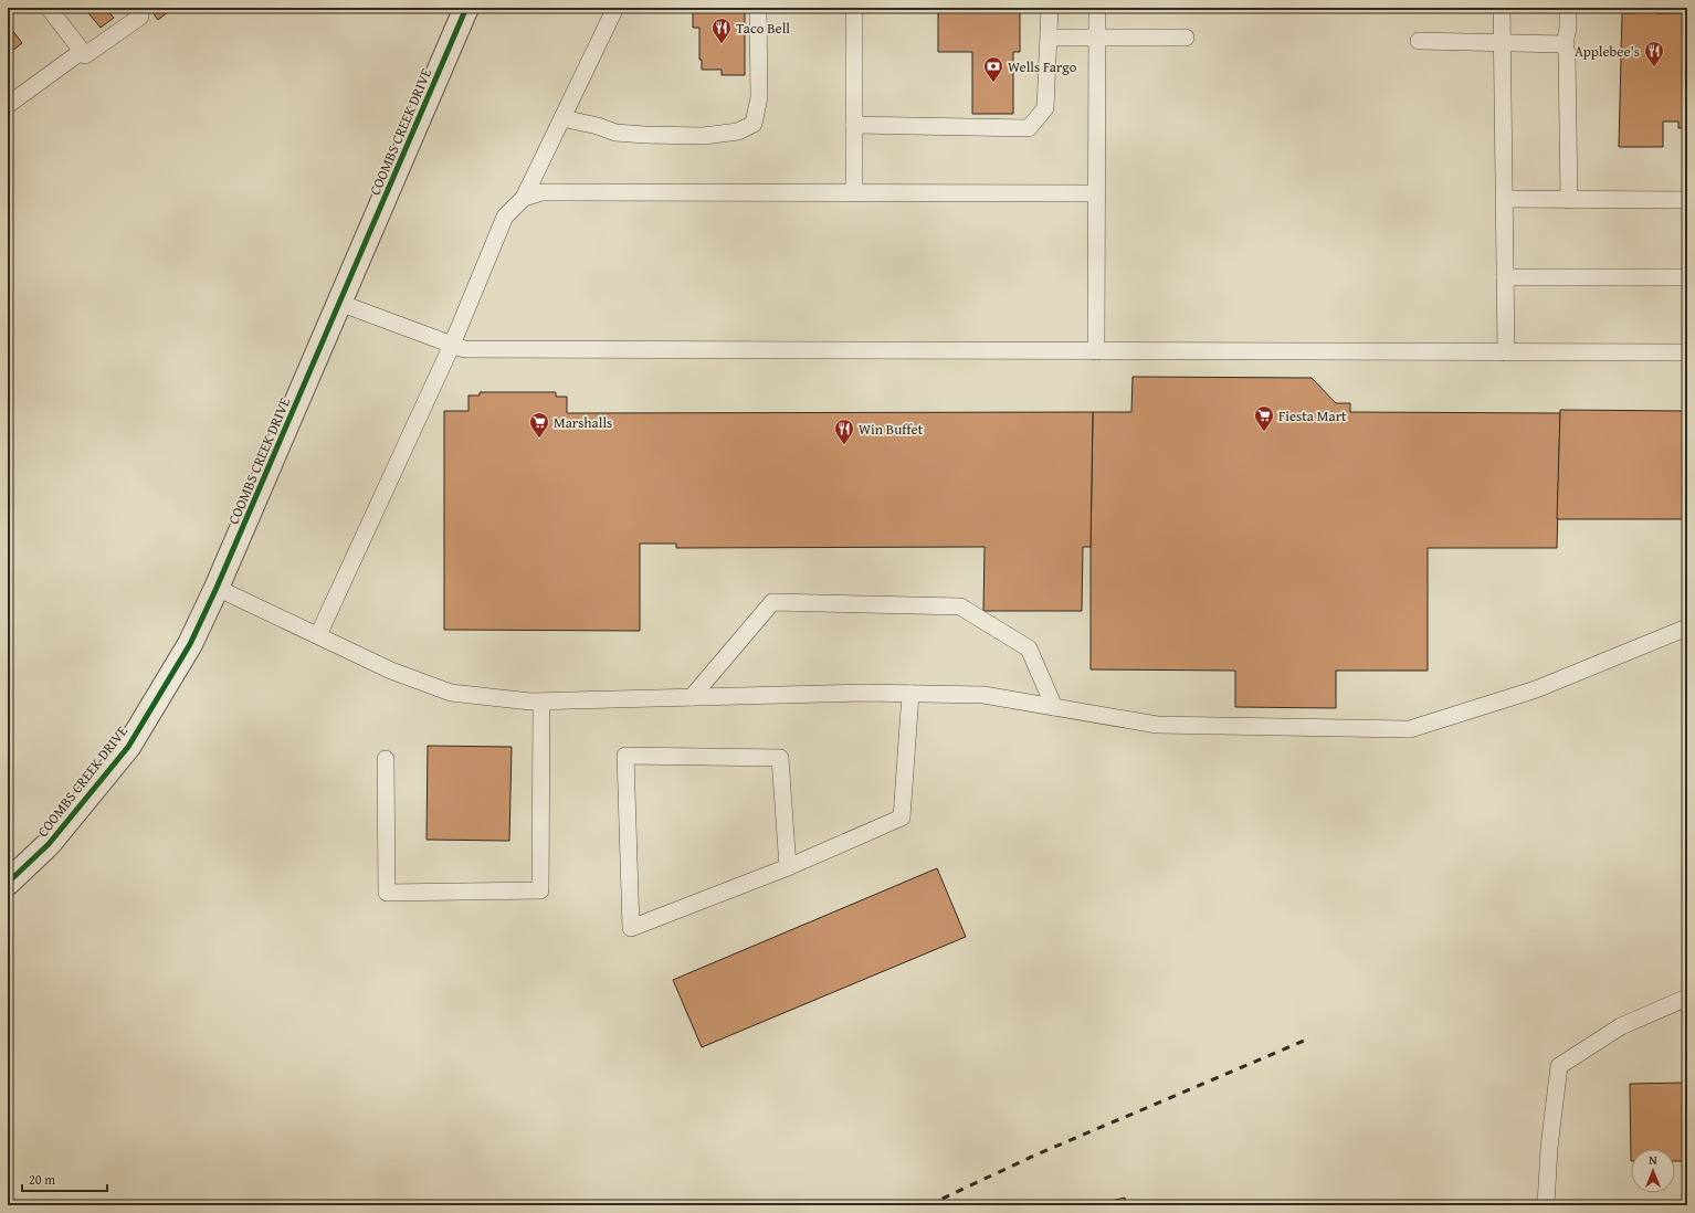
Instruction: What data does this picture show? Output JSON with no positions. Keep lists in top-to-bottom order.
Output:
{
  "streets": {
    "street": ["COOMBS CREEK DRIVE"]
  },
  "places": {
    "restaurant": ["Taco Bell", "Applebee's", "Win Buffet"],
    "bank": ["Wells Fargo"],
    "supermarket": ["Fiesta Mart", "Marshalls"]
  },
  "scale_bar": "20 m",
  "north": "top"
}
